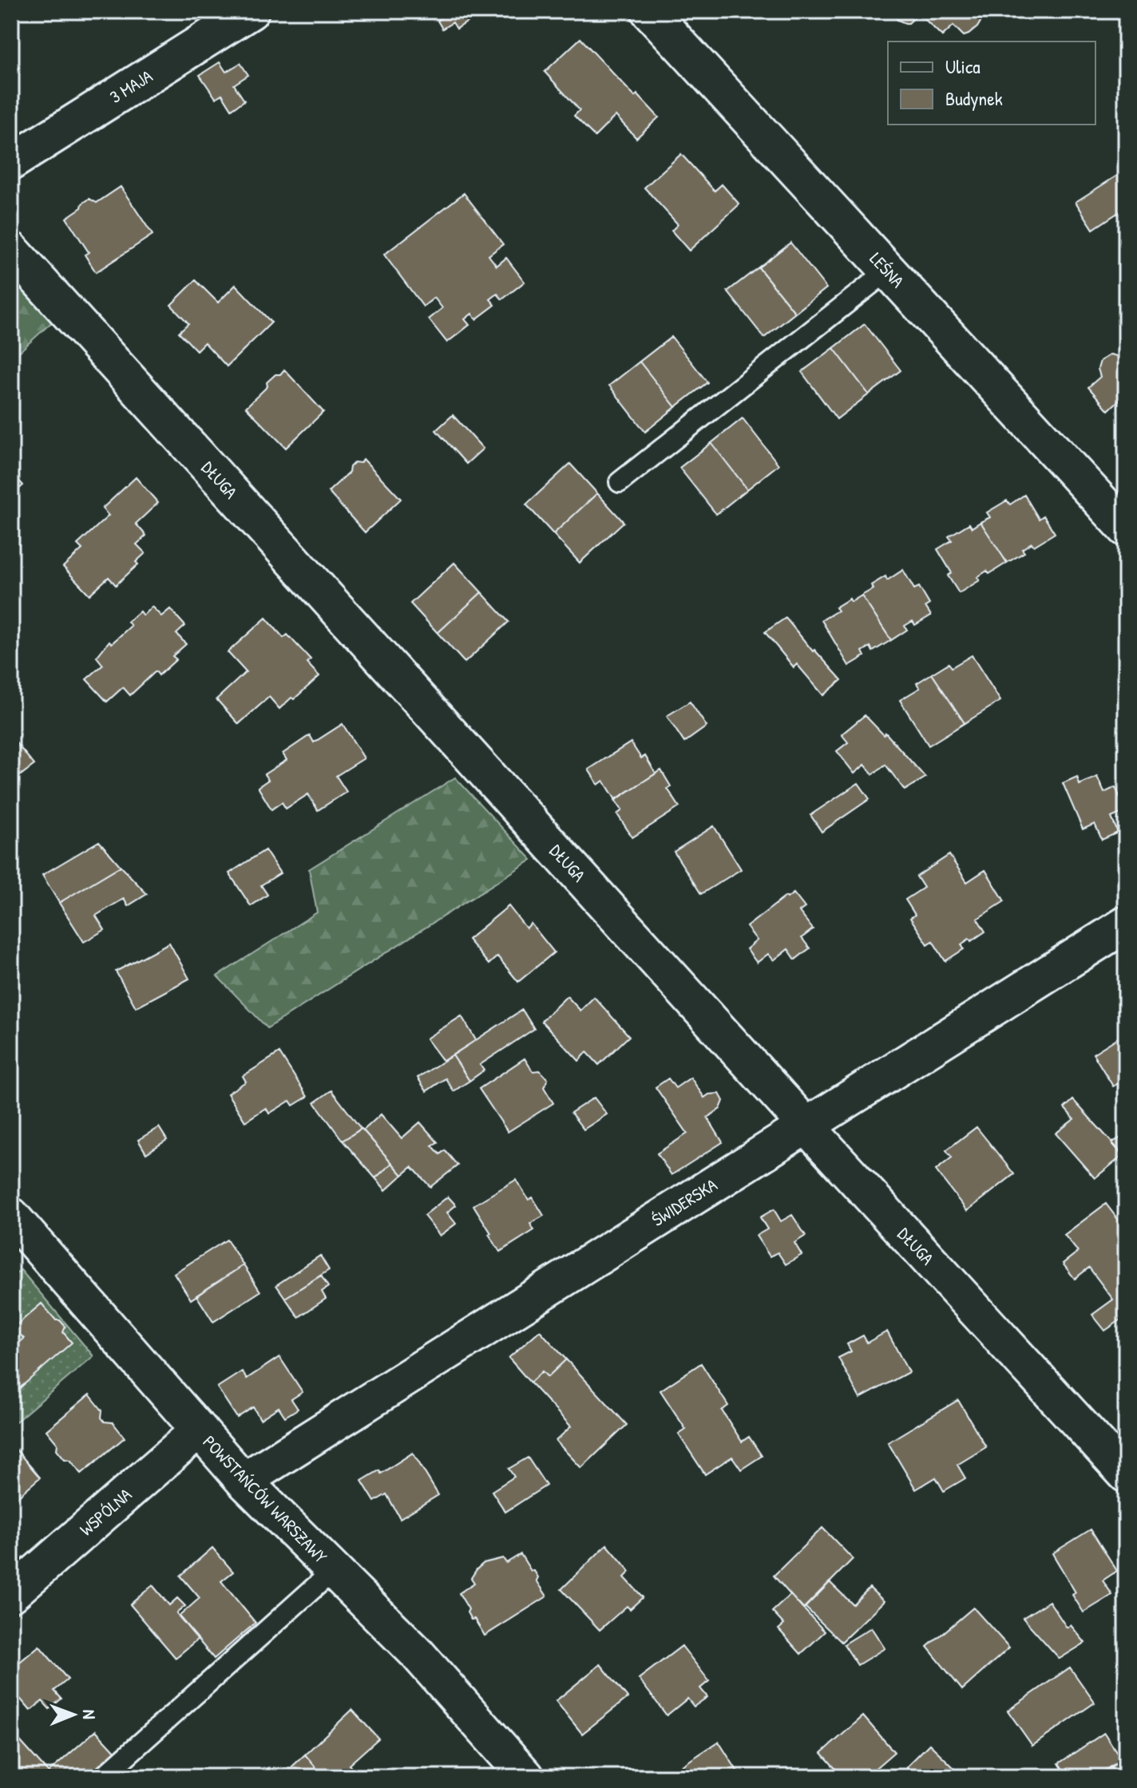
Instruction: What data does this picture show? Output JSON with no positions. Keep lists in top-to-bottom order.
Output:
{
  "streets": {
    "street": [
      "3 MAJA",
      "LEŚNA",
      "DŁUGA",
      "ŚWIDERSKA",
      "POWSTAŃCÓW WARSZAWY",
      "WSPÓLNA"
    ]
  },
  "crossings": [
    ["DŁUGA", "ŚWIDERSKA"],
    ["ŚWIDERSKA", "POWSTAŃCÓW WARSZAWY"],
    ["POWSTAŃCÓW WARSZAWY", "WSPÓLNA"]
  ],
  "legend": ["Ulica", "Budynek"],
  "north": "right"
}
